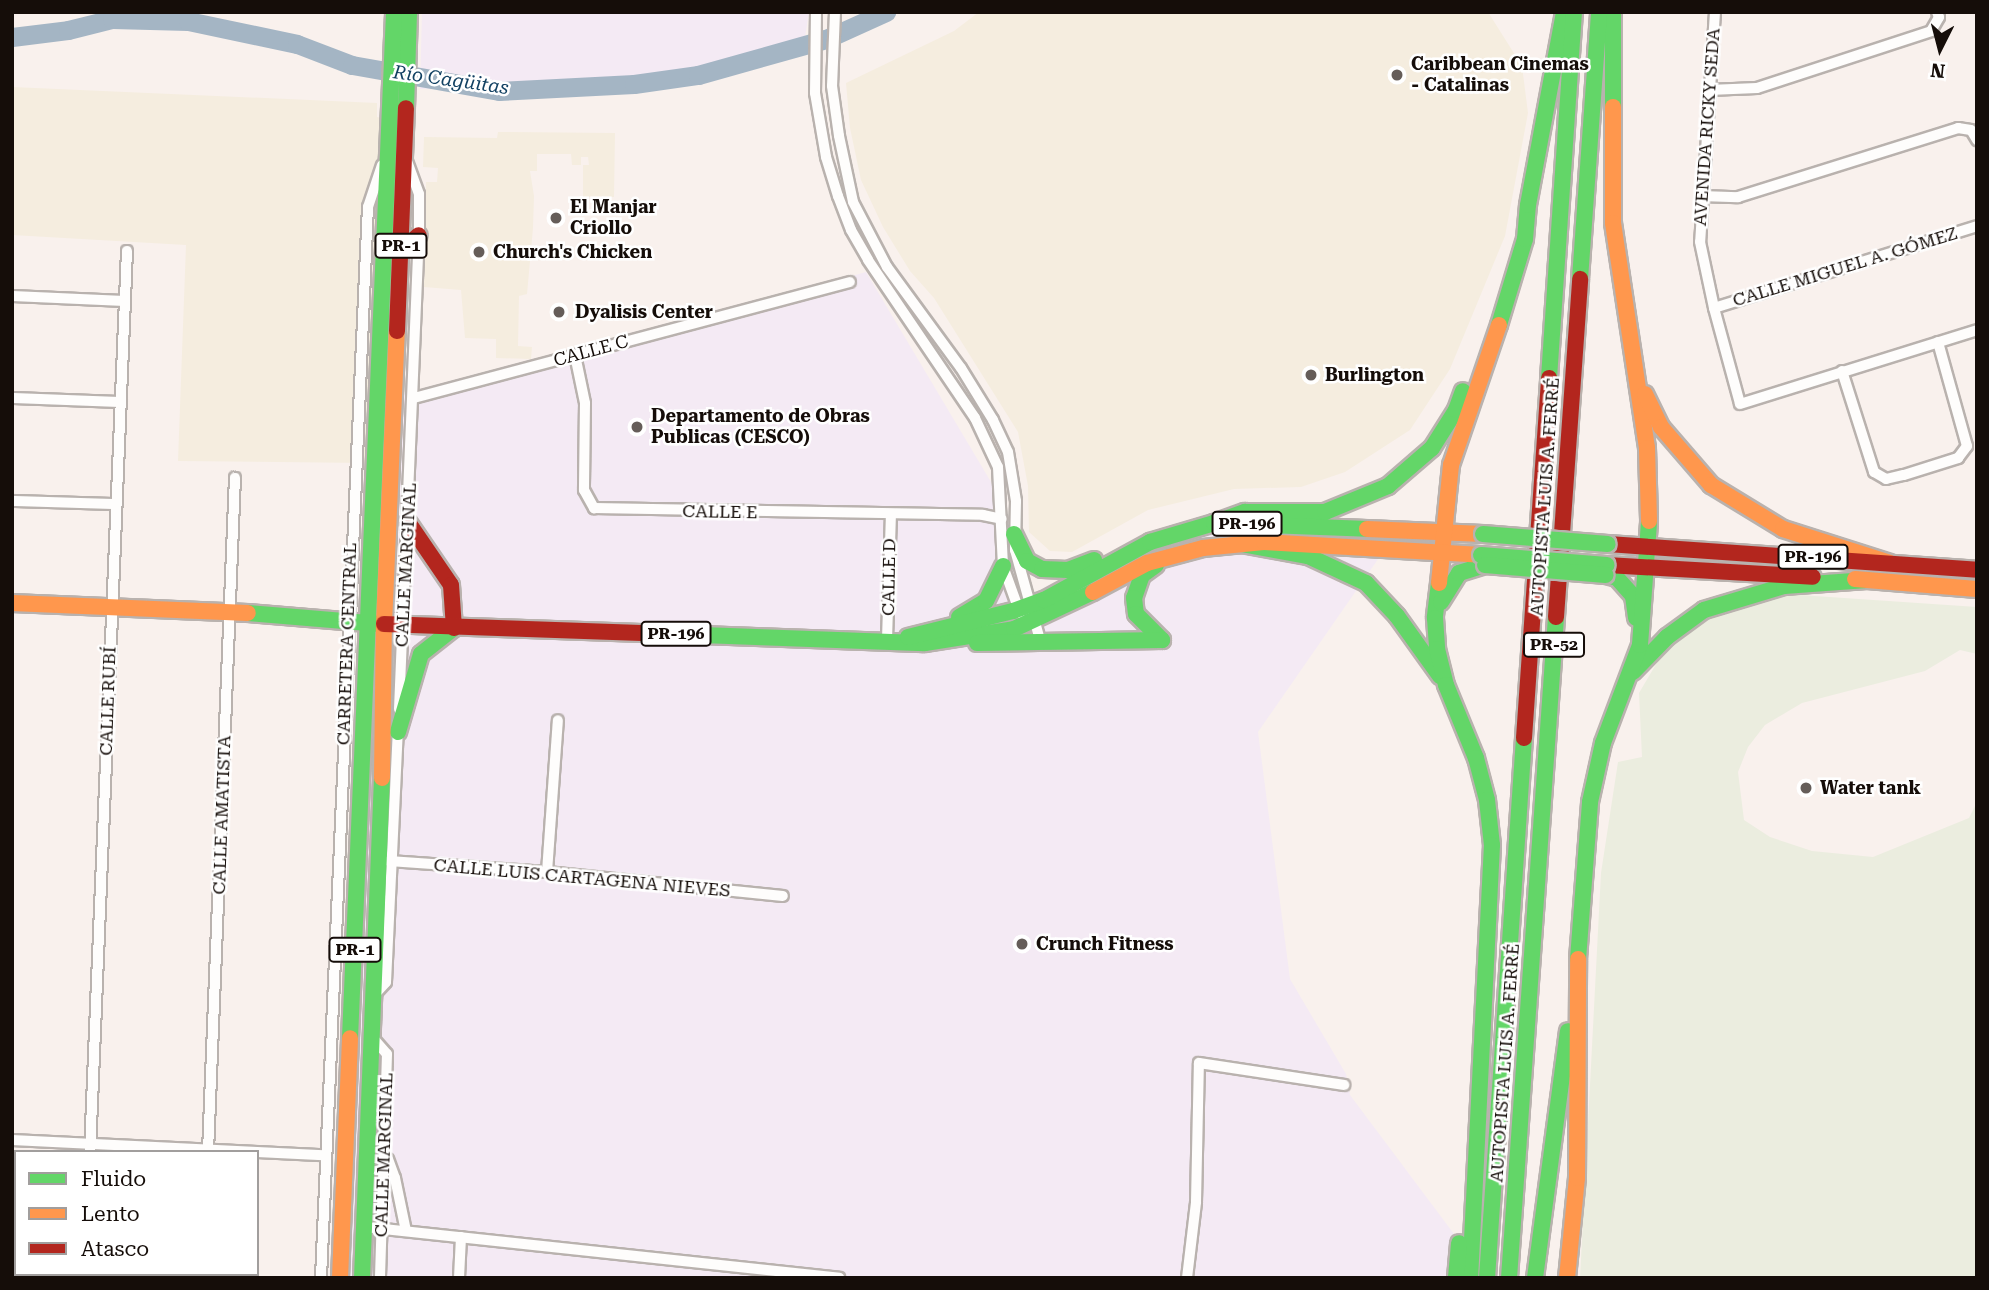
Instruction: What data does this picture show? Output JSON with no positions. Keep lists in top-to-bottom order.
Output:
{
  "streets": {
    "main road": [
      "PR-1",
      "AUTOPISTA LUIS A. FERRÉ",
      "PR-196",
      "CARRETERA CENTRAL",
      "PR-52"
    ],
    "street": [
      "AVENIDA RICKY SEDA",
      "CALLE MIGUEL A. GÓMEZ",
      "CALLE C",
      "CALLE E",
      "CALLE MARGINAL",
      "CALLE D",
      "CALLE RUBÍ",
      "CALLE AMATISTA",
      "CALLE LUIS CARTAGENA NIEVES"
    ]
  },
  "crossings": [
    ["AVENIDA RICKY SEDA", "CALLE MIGUEL A. GÓMEZ"],
    ["CALLE C", "CALLE E"],
    ["CALLE C", "CALLE MARGINAL"],
    ["CALLE E", "CALLE D"],
    ["PR-196", "CALLE MARGINAL"],
    ["PR-196", "CALLE D"],
    ["PR-196", "CARRETERA CENTRAL"],
    ["CALLE MARGINAL", "CARRETERA CENTRAL"],
    ["CALLE MARGINAL", "CALLE LUIS CARTAGENA NIEVES"],
    ["CARRETERA CENTRAL", "CALLE LUIS CARTAGENA NIEVES"]
  ],
  "water": ["Río Cagüitas"],
  "places": [
    "Caribbean Cinemas - Catalinas",
    "El Manjar Criollo",
    "Church's Chicken",
    "Dyalisis Center",
    "Burlington",
    "Departamento de Obras Publicas (CESCO)",
    "Water tank",
    "Crunch Fitness"
  ],
  "legend": ["Fluido", "Lento", "Atasco"],
  "north": "bottom"
}
